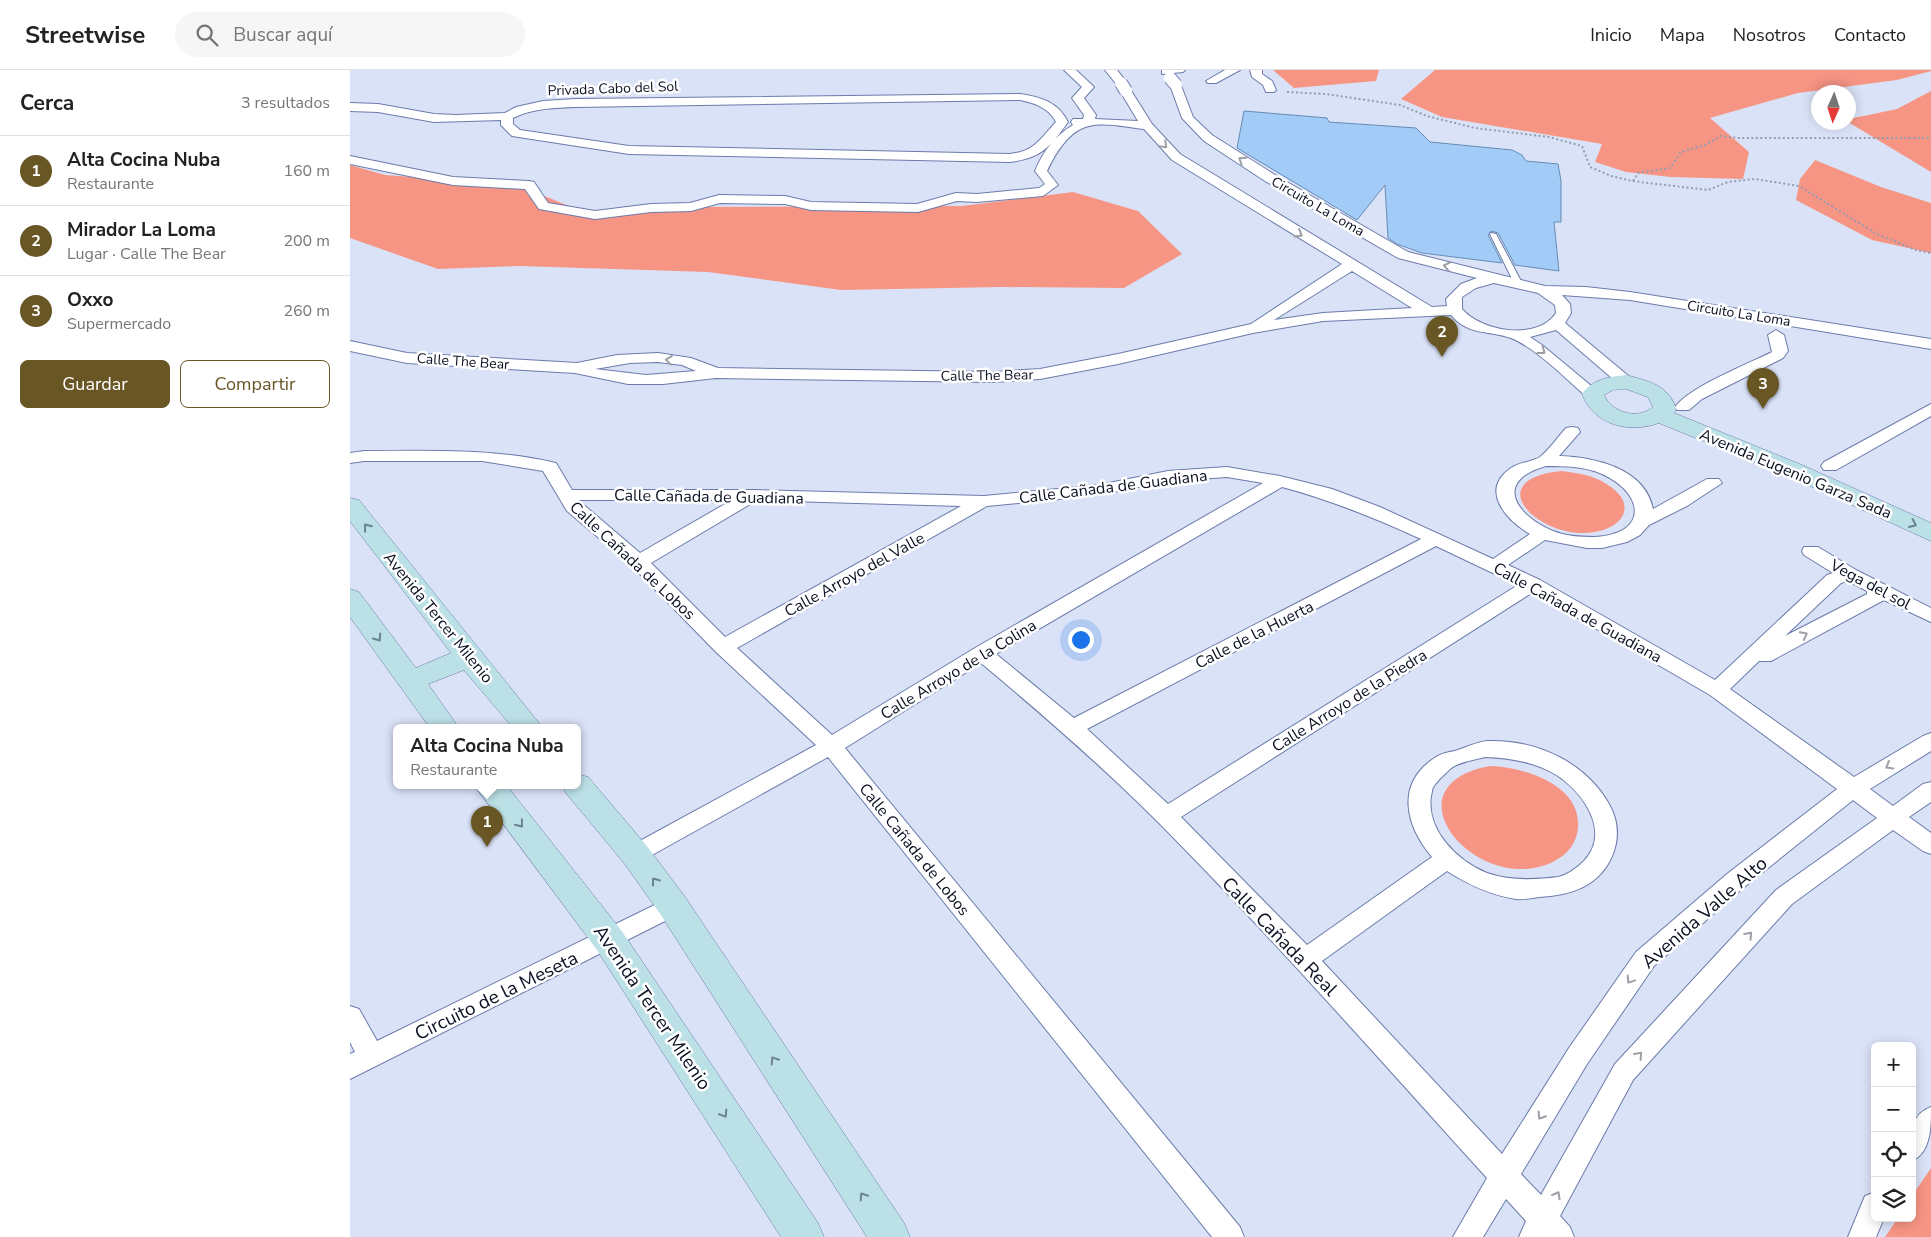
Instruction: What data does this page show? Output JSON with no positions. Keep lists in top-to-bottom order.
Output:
{
  "streets": {
    "street": [
      "Privada Cabo del Sol",
      "Circuito La Loma",
      "Calle The Bear",
      "Avenida Eugenio Garza Sada",
      "Calle Cañada de Guadiana",
      "Calle Cañada de Lobos",
      "Calle Arroyo del Valle",
      "Vega del sol",
      "Avenida Tercer Milenio",
      "Calle de la Huerta",
      "Calle Arroyo de la Colina",
      "Calle Arroyo de la Piedra",
      "Avenida Valle Alto",
      "Calle Cañada Real",
      "Circuito de la Meseta"
    ]
  },
  "crossings": [
    ["Circuito La Loma", "Calle The Bear"],
    ["Calle Cañada de Guadiana", "Calle Cañada de Lobos"],
    ["Calle Cañada de Guadiana", "Calle Arroyo del Valle"],
    ["Calle Cañada de Guadiana", "Calle de la Huerta"],
    ["Calle Cañada de Guadiana", "Calle Arroyo de la Colina"],
    ["Calle Cañada de Guadiana", "Calle Arroyo de la Piedra"],
    ["Calle Cañada de Guadiana", "Avenida Valle Alto"],
    ["Calle Cañada de Lobos", "Calle Arroyo del Valle"],
    ["Calle Cañada de Lobos", "Calle Arroyo de la Colina"],
    ["Avenida Tercer Milenio", "Circuito de la Meseta"],
    ["Calle de la Huerta", "Calle Cañada Real"],
    ["Calle Arroyo de la Colina", "Calle Cañada Real"],
    ["Calle Arroyo de la Piedra", "Calle Cañada Real"],
    ["Avenida Valle Alto", "Calle Cañada Real"]
  ],
  "north": "bottom",
  "page": {
    "header": "Streetwise",
    "search": "Buscar aquí",
    "nav": [
      "Inicio",
      "Mapa",
      "Nosotros",
      "Contacto"
    ],
    "heading": ["Cerca", "3 resultados"],
    "list": [
      {
        "mark": "1",
        "name": "Alta Cocina Nuba",
        "note": "Restaurante",
        "value": "160 m"
      },
      {
        "mark": "2",
        "name": "Mirador La Loma",
        "note": "Lugar · Calle The Bear",
        "value": "200 m"
      },
      {
        "mark": "3",
        "name": "Oxxo",
        "note": "Supermercado",
        "value": "260 m"
      }
    ],
    "pins": ["2", "3", "1"],
    "buttons": ["Guardar", "Compartir"],
    "popup": ["Alta Cocina Nuba", "Restaurante"],
    "map_buttons": ["+", "−"]
  }
}
